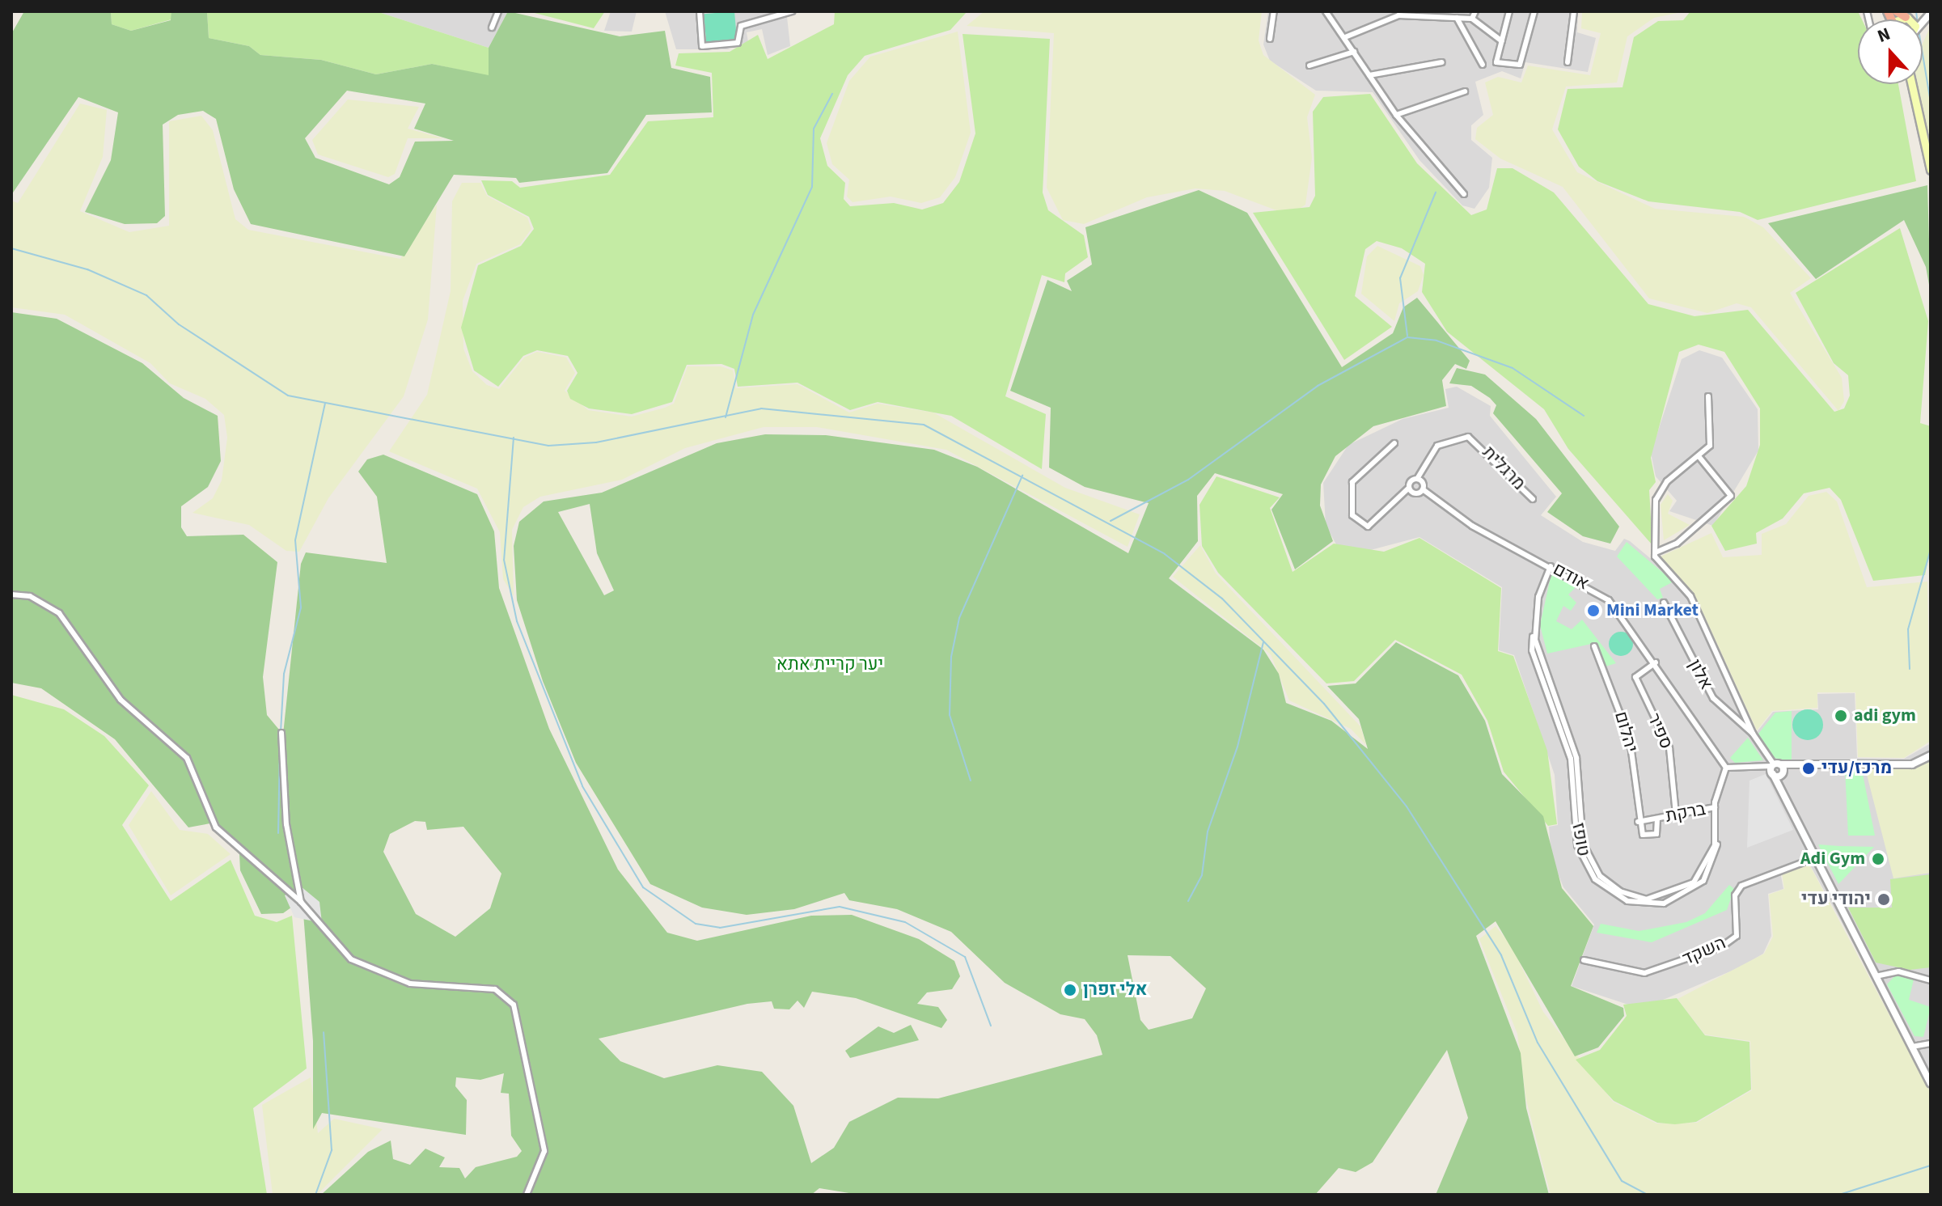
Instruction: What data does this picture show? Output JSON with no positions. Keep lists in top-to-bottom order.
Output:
{
  "streets": {
    "street": [
      "מרגלית",
      "אודם",
      "אלון",
      "ספיר",
      "יהלום",
      "ברקת",
      "טופז",
      "השקד"
    ]
  },
  "crossings": [
    ["אודם", "ספיר"],
    ["אודם", "טופז"],
    ["ספיר", "ברקת"],
    ["ברקת", "טופז"]
  ],
  "parks": ["יער קריית אתא"],
  "places": [
    "Mini Market",
    "adi gym",
    "מרכז/עדי",
    "Adi Gym",
    "יהודי עדי",
    "אלי זפרן"
  ],
  "north": "top"
}
